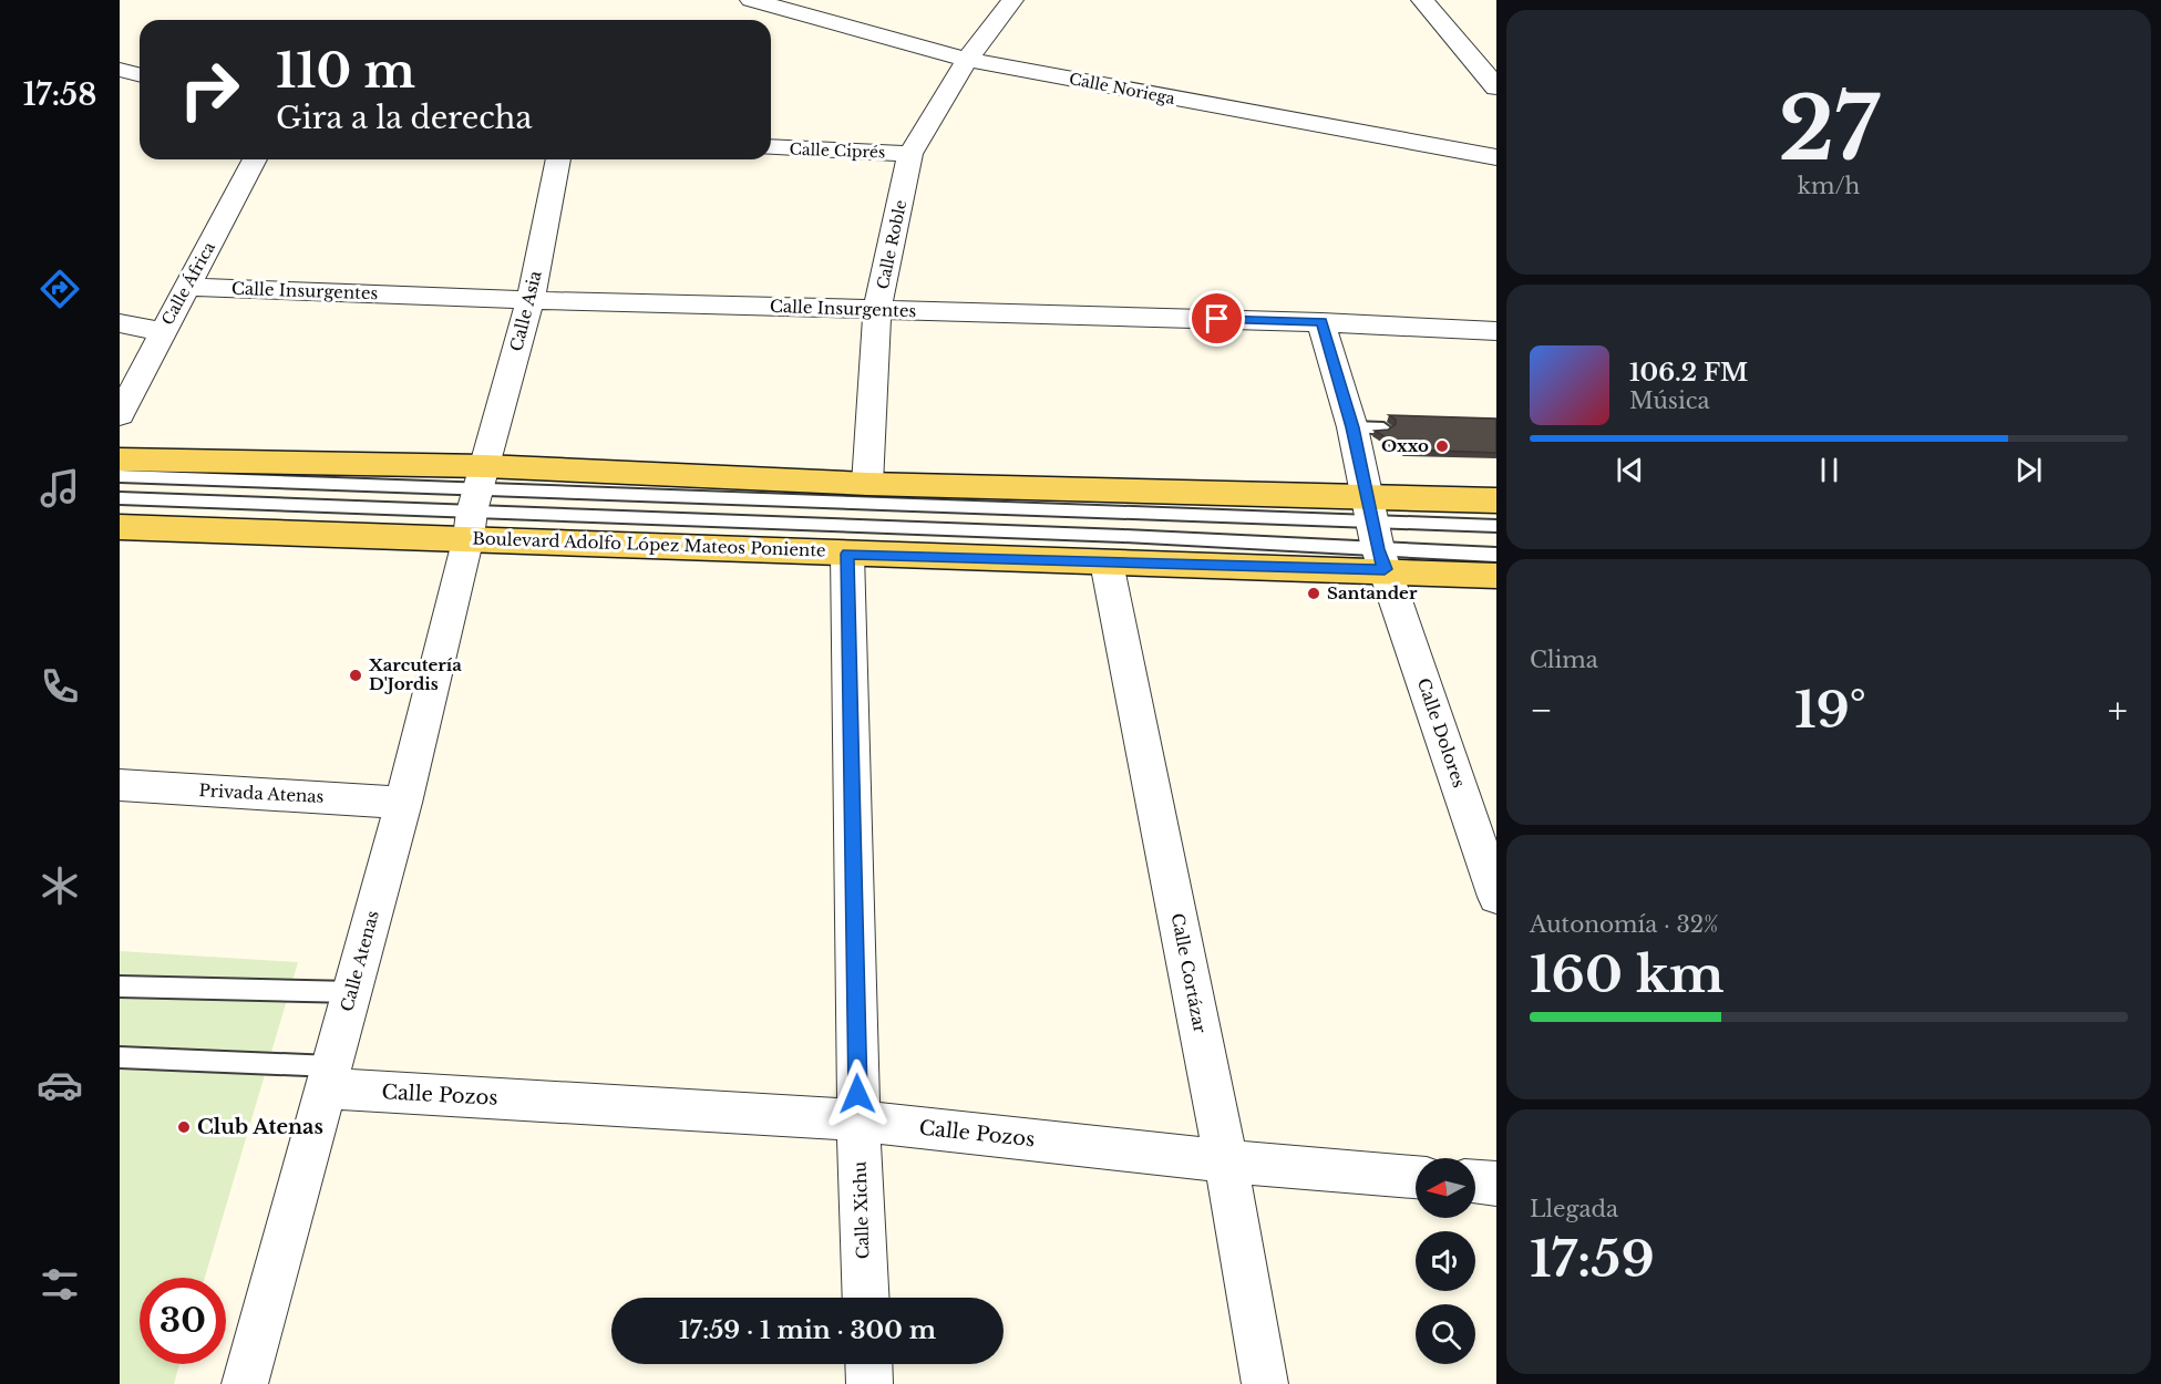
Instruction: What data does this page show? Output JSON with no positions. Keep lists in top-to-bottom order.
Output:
{
  "streets": {
    "main road": ["Boulevard Adolfo López Mateos Poniente"],
    "street": [
      "Calle Noriega",
      "Calle Ciprés",
      "Calle Roble",
      "Calle África",
      "Calle Insurgentes",
      "Calle Asia",
      "Calle Dolores",
      "Privada Atenas",
      "Calle Atenas",
      "Calle Cortázar",
      "Calle Pozos",
      "Calle Xichu"
    ]
  },
  "crossings": [
    ["Calle Noriega", "Calle Roble"],
    ["Calle Ciprés", "Calle Roble"],
    ["Calle Roble", "Calle Insurgentes"],
    ["Calle Roble", "Boulevard Adolfo López Mateos Poniente"],
    ["Calle África", "Calle Insurgentes"],
    ["Calle Insurgentes", "Calle Asia"],
    ["Calle Insurgentes", "Calle Dolores"],
    ["Calle Asia", "Boulevard Adolfo López Mateos Poniente"],
    ["Calle Asia", "Calle Atenas"],
    ["Boulevard Adolfo López Mateos Poniente", "Calle Dolores"],
    ["Boulevard Adolfo López Mateos Poniente", "Calle Atenas"],
    ["Boulevard Adolfo López Mateos Poniente", "Calle Cortázar"],
    ["Boulevard Adolfo López Mateos Poniente", "Calle Xichu"],
    ["Privada Atenas", "Calle Atenas"],
    ["Calle Atenas", "Calle Pozos"],
    ["Calle Cortázar", "Calle Pozos"],
    ["Calle Pozos", "Calle Xichu"]
  ],
  "places": [
    "Oxxo",
    "Santander",
    "Xarcutería D'Jordis",
    "Club Atenas"
  ],
  "north": "left",
  "page": {
    "tabs": "17:58",
    "tile": [
      ["27", "km/h"],
      "Clima",
      ["Autonomía · 32%", "160 km"],
      ["Llegada", "17:59"]
    ],
    "turn": ["110 m", "Gira a la derecha"],
    "song": ["106.2 FM", "Música"],
    "heat": ["−", "19°", "+"],
    "limit": "30",
    "trip": "17:59 · 1 min · 300 m"
  }
}
